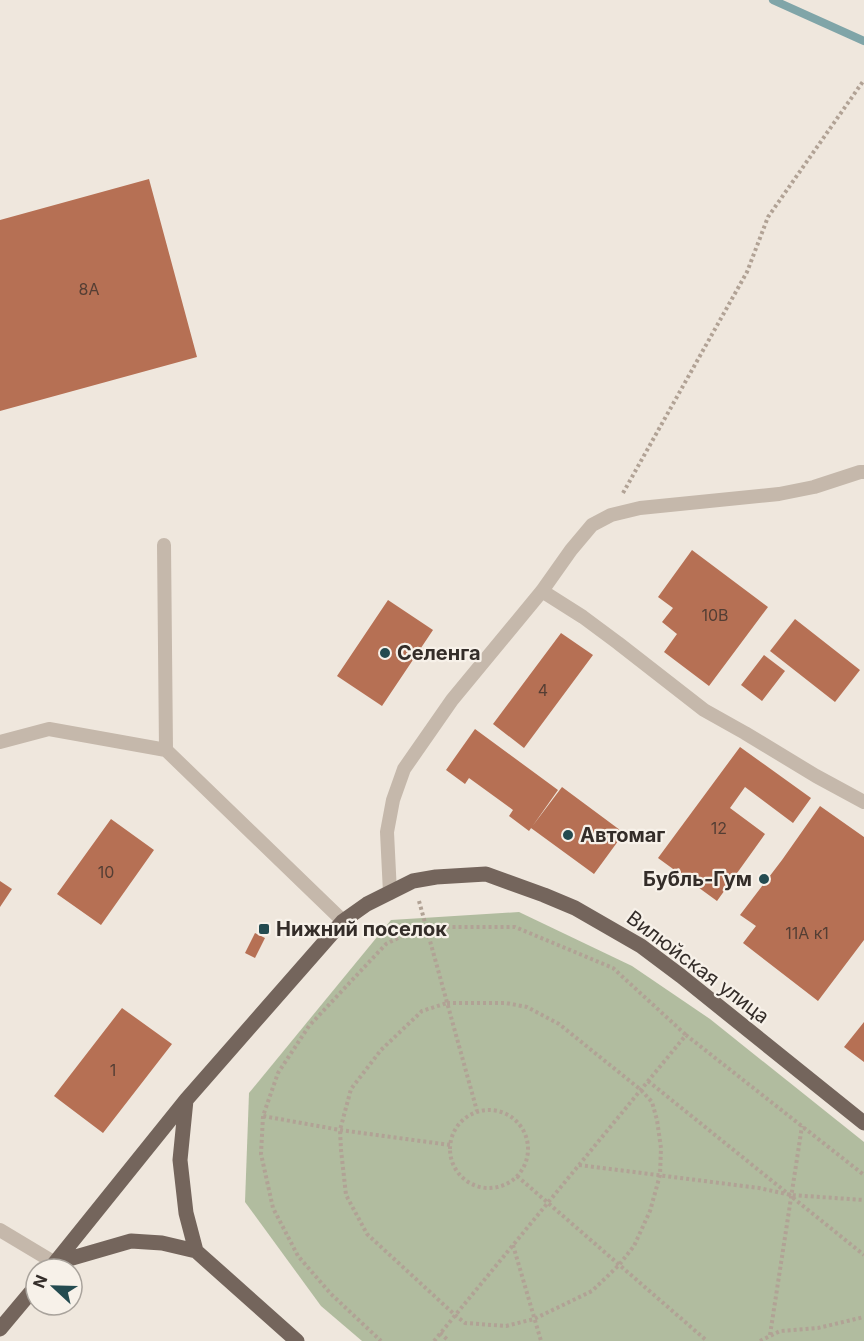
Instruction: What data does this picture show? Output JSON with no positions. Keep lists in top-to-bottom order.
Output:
{
  "streets": {
    "main road": ["Вилюйская улица"]
  },
  "places": {
    "other": ["Селенга", "Автомаг", "Бубль-Гум"],
    "transit": ["Нижний поселок"]
  },
  "house_numbers": [
    "8А",
    "10В",
    "4",
    "12",
    "10",
    "11А к1",
    "1"
  ],
  "north": "left"
}
